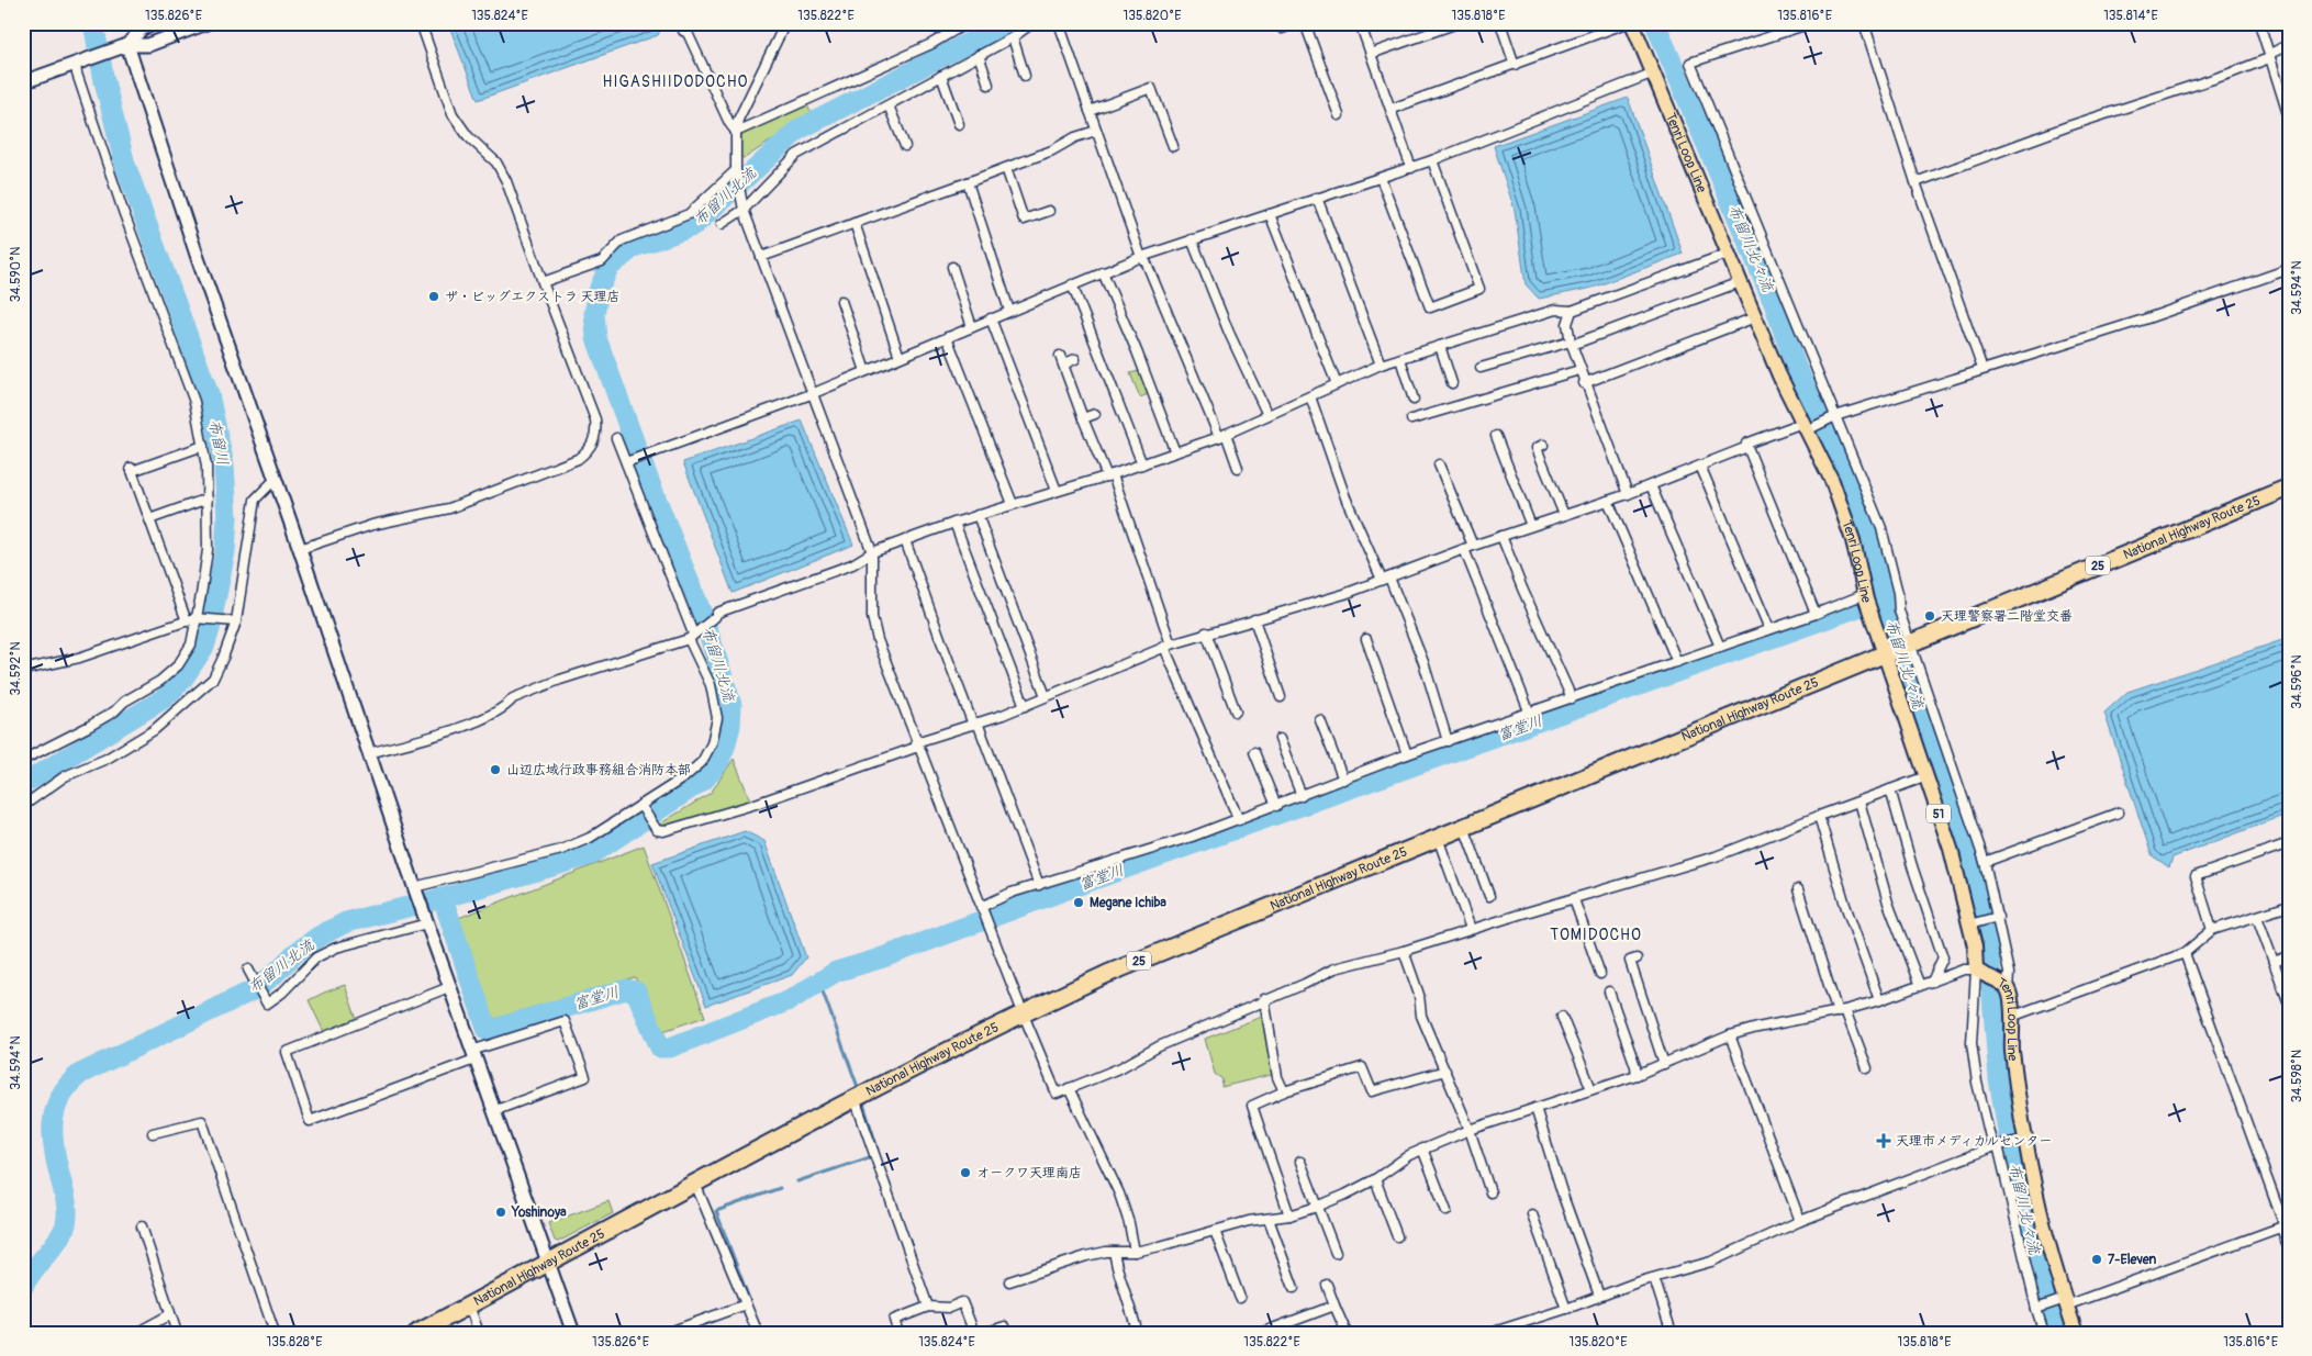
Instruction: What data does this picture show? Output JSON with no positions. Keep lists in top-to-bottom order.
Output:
{
  "streets": {
    "highway": ["National Highway Route 25", "25"],
    "main road": ["Tenri Loop Line", "51"]
  },
  "crossings": [
    ["Tenri Loop Line", "National Highway Route 25"]
  ],
  "districts": ["HIGASHIIDODOCHO", "TOMIDOCHO"],
  "water": [
    "布留川北流",
    "布留川北々流",
    "布留川",
    "富堂川"
  ],
  "places": {
    "other": [
      "ザ・ビッグエクストラ 天理店",
      "天理警察署二階堂交番",
      "山辺広域行政事務組合消防本部",
      "Megane Ichiba",
      "オークワ天理南店",
      "Yoshinoya",
      "7-Eleven"
    ],
    "health": ["天理市メディカルセンター"]
  },
  "coordinates": [
    "135.826°E",
    "135.824°E",
    "135.822°E",
    "135.820°E",
    "135.818°E",
    "135.816°E",
    "135.814°E",
    "34.590°N",
    "34.594°N",
    "34.592°N",
    "34.596°N",
    "34.598°N",
    "135.828°E"
  ]
}
